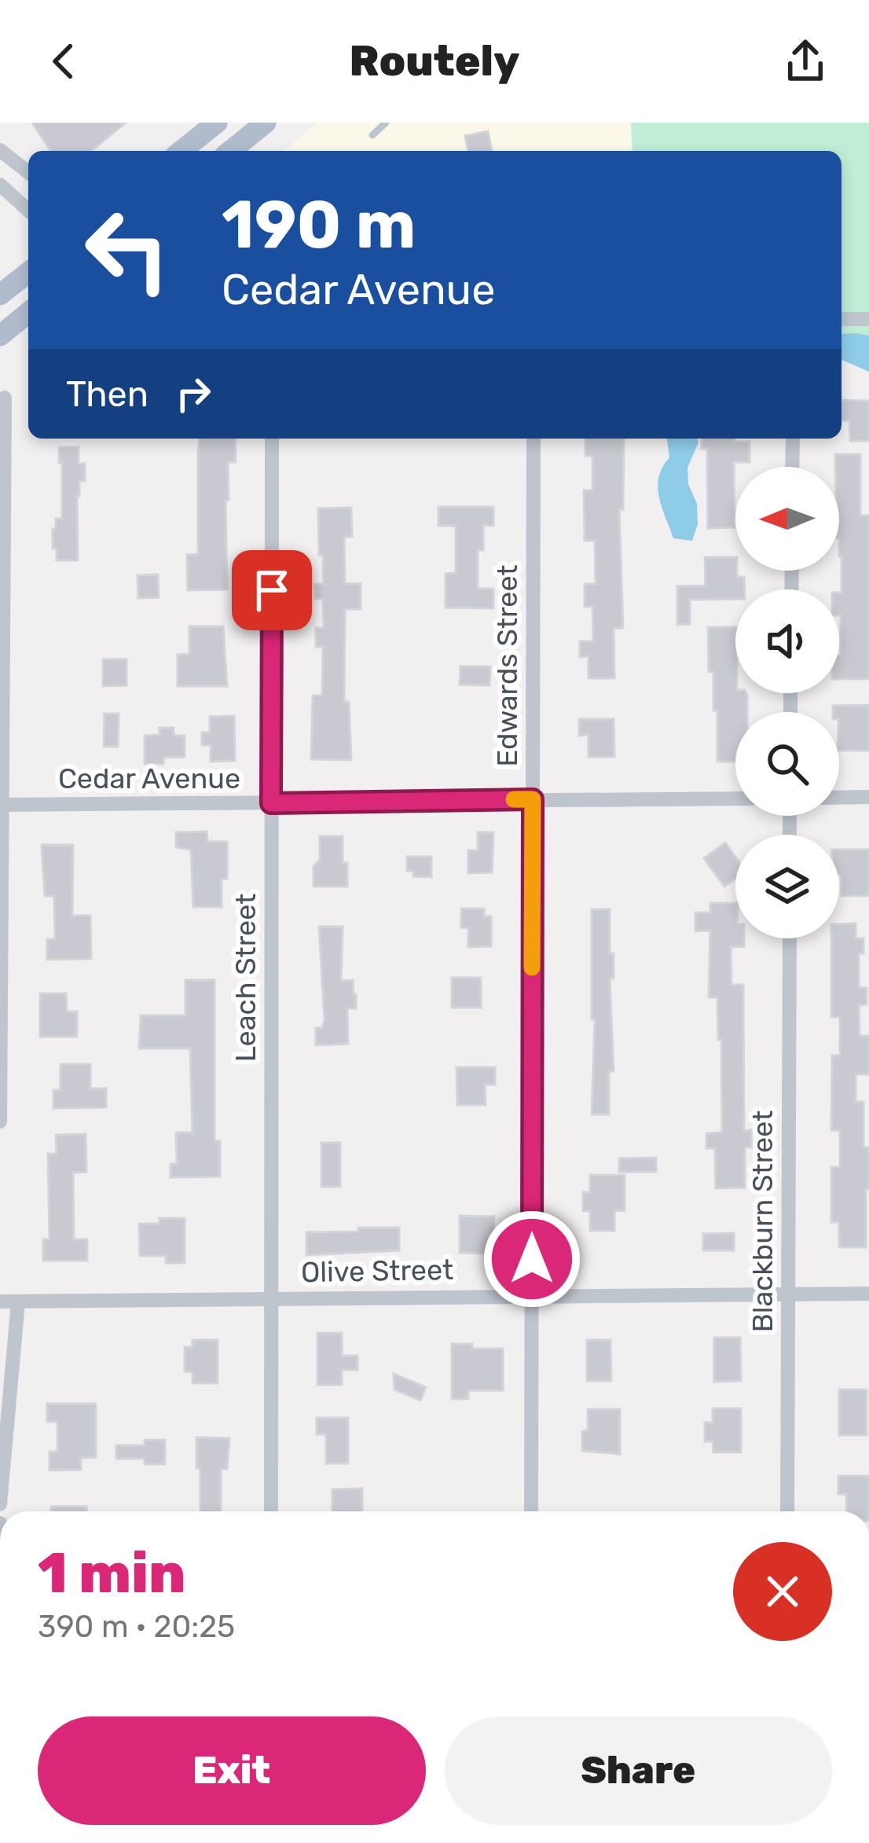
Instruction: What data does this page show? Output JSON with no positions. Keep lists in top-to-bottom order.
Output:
{
  "streets": {
    "street": [
      "Edwards Street",
      "Cedar Avenue",
      "Leach Street",
      "Blackburn Street",
      "Olive Street"
    ]
  },
  "crossings": [
    ["Edwards Street", "Cedar Avenue"],
    ["Edwards Street", "Olive Street"],
    ["Cedar Avenue", "Leach Street"],
    ["Leach Street", "Olive Street"],
    ["Blackburn Street", "Olive Street"]
  ],
  "north": "left",
  "page": {
    "header": "Routely",
    "turn": ["190 m", "Cedar Avenue"],
    "then": "Then",
    "heading": ["1 min", "390 m · 20:25"],
    "buttons": ["Exit", "Share"]
  }
}
